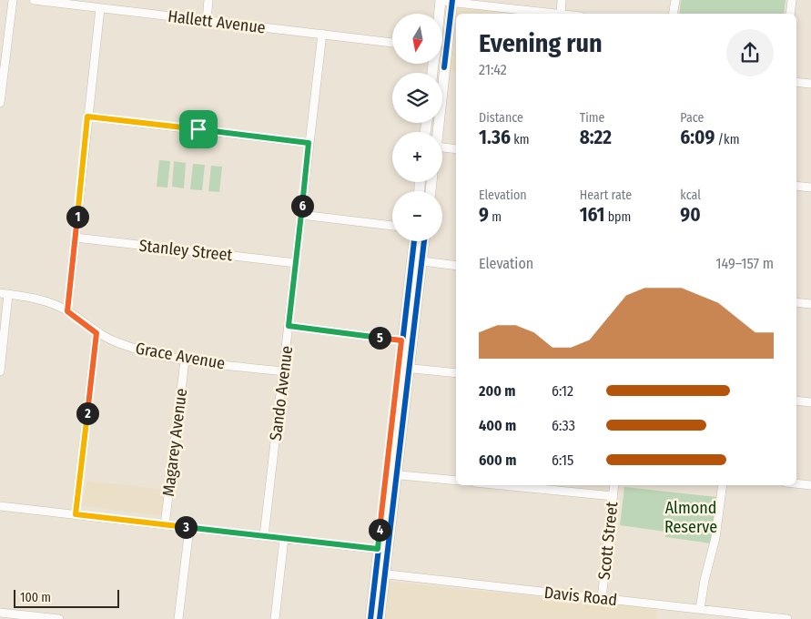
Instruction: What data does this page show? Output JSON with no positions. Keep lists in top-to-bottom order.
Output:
{
  "streets": {
    "street": [
      "Hallett Avenue",
      "Stanley Street",
      "Grace Avenue",
      "Sando Avenue",
      "Magarey Avenue",
      "Scott Street",
      "Davis Road"
    ]
  },
  "crossings": [
    ["Hallett Avenue", "Sando Avenue"],
    ["Stanley Street", "Sando Avenue"],
    ["Grace Avenue", "Sando Avenue"],
    ["Grace Avenue", "Magarey Avenue"],
    ["Scott Street", "Davis Road"]
  ],
  "parks": ["Almond Reserve"],
  "scale_bar": "100 m",
  "north": "bottom",
  "page": {
    "map_buttons": ["+", "−"],
    "heading": ["Evening run", "21:42"],
    "stats": [
      ["Distance", "1.36 km"],
      ["Time", "8:22"],
      ["Pace", "6:09 /km"],
      ["Elevation", "9 m"],
      ["Heart rate", "161 bpm"],
      ["kcal", "90"]
    ],
    "pins": [
      "6",
      "1",
      "5",
      "2",
      "3",
      "4"
    ],
    "chart": ["Elevation", "149–157 m"],
    "list": [
      {
        "name": "200 m",
        "note": "6:12"
      },
      {
        "name": "400 m",
        "note": "6:33"
      },
      {
        "name": "600 m",
        "note": "6:15"
      }
    ],
    "scale": "100 m"
  }
}
